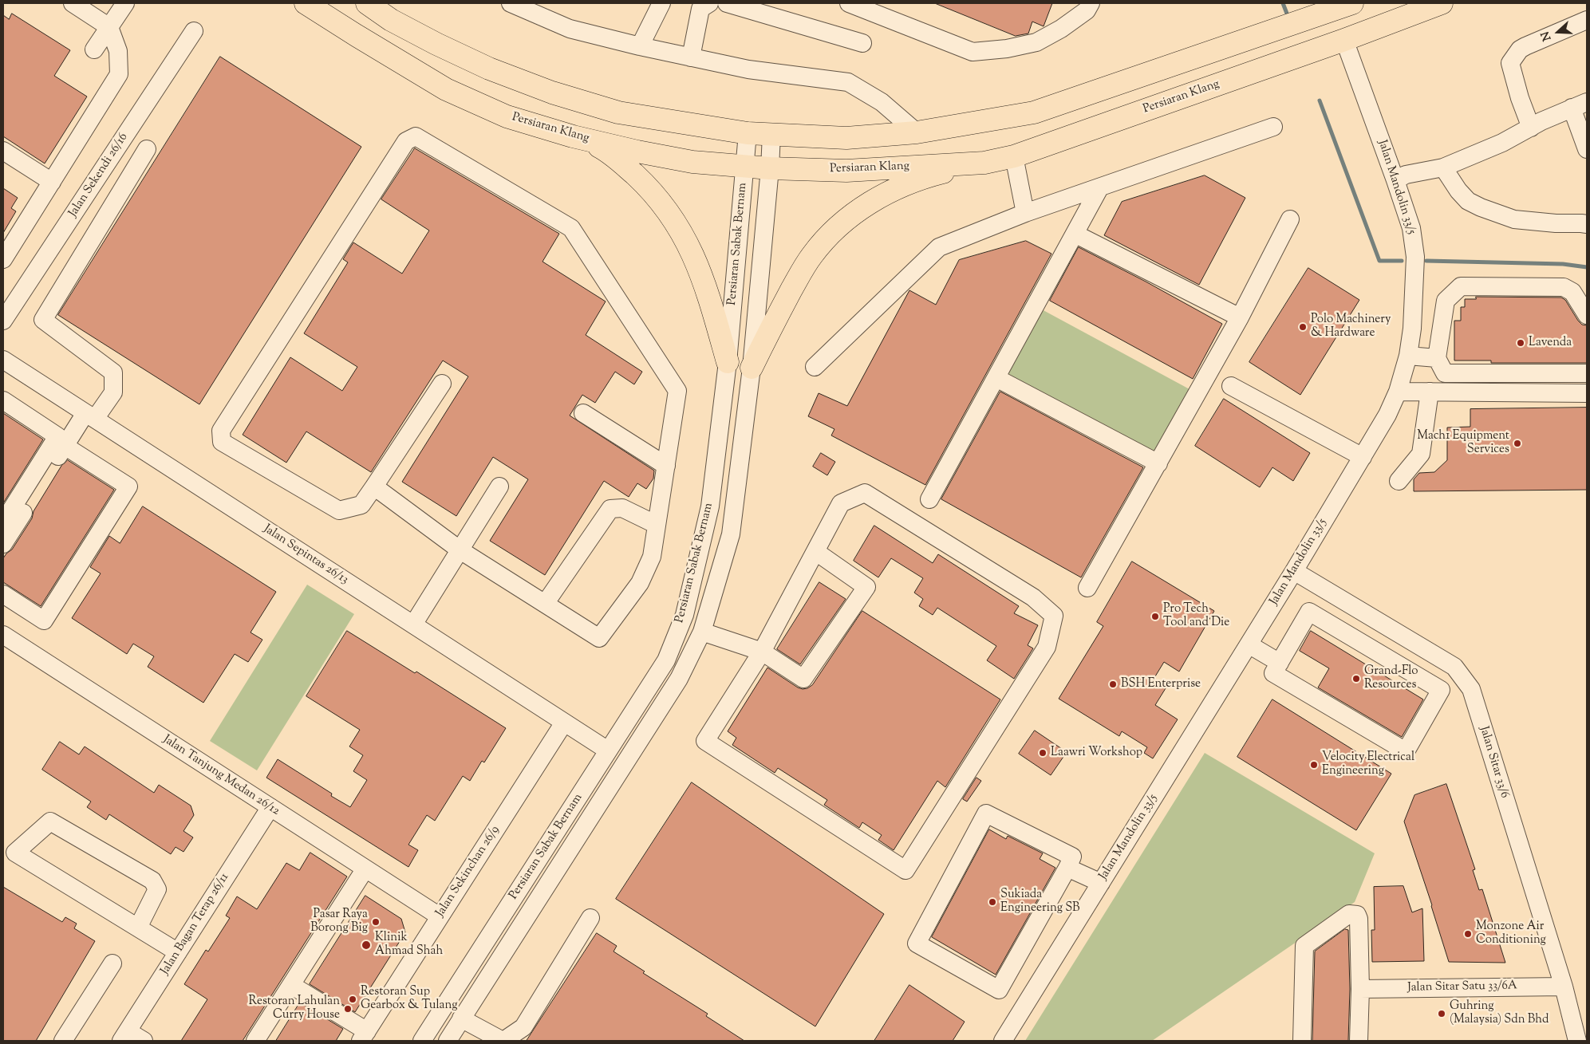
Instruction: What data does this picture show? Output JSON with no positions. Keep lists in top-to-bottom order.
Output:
{
  "streets": {
    "main road": ["Persiaran Klang"],
    "street": [
      "Jalan Sekendi 26/16",
      "Jalan Mandolin 33/5",
      "Persiaran Sabak Bernam",
      "Jalan Sepintas 26/13",
      "Jalan Sitar 33/6",
      "Jalan Tanjung Medan 26/12",
      "Jalan Sekinchan 26/9",
      "Jalan Bagan Terap 26/11",
      "Jalan Sitar Satu 33/6A"
    ]
  },
  "crossings": [
    ["Persiaran Klang", "Jalan Mandolin 33/5"],
    ["Persiaran Klang", "Persiaran Sabak Bernam"],
    ["Jalan Mandolin 33/5", "Jalan Sitar 33/6"],
    ["Persiaran Sabak Bernam", "Jalan Sepintas 26/13"],
    ["Jalan Sepintas 26/13", "Jalan Sekinchan 26/9"],
    ["Jalan Sitar 33/6", "Jalan Sitar Satu 33/6A"],
    ["Jalan Tanjung Medan 26/12", "Jalan Sekinchan 26/9"],
    ["Jalan Tanjung Medan 26/12", "Jalan Bagan Terap 26/11"]
  ],
  "places": [
    "Polo Machinery & Hardware",
    "Lavenda",
    "Mach1 Equipment Services",
    "Pro Tech Tool and Die",
    "Grand-Flo Resources",
    "BSH Enterprise",
    "Laawri Workshop",
    "Velocity Electrical Engineering",
    "Sukiada Engineering SB",
    "Pasar Raya Borong Big",
    "Monzone Air Conditioning",
    "Klinik Ahmad Shah",
    "Restoran Sup Gearbox & Tulang",
    "Restoran Lahulan Curry House",
    "Guhring (Malaysia) Sdn Bhd"
  ],
  "north": "left"
}
